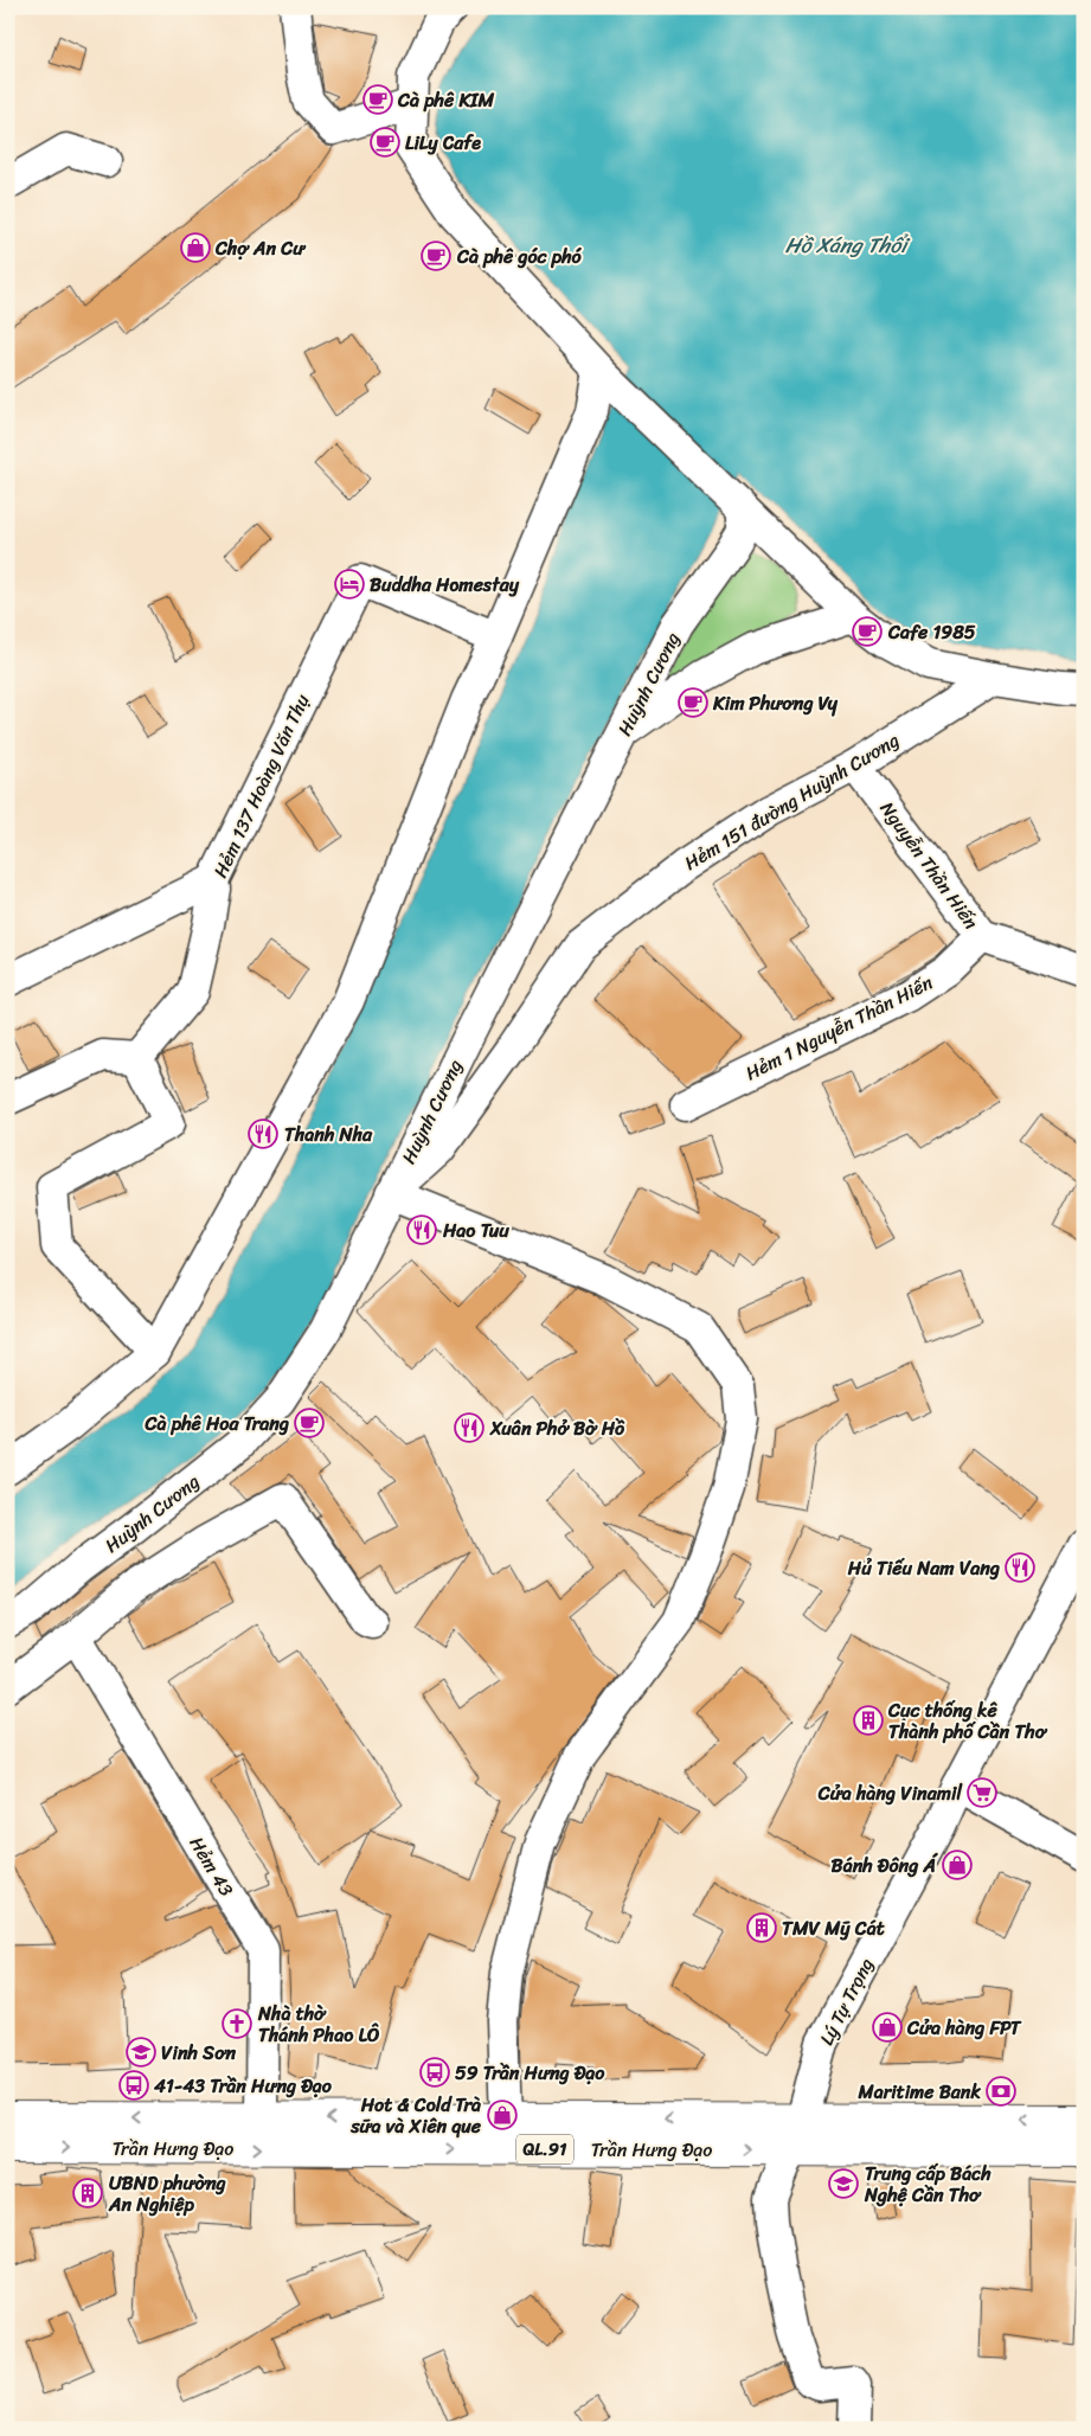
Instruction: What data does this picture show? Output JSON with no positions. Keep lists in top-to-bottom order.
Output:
{
  "streets": {
    "highway": ["Trần Hưng Đạo", "QL.91"],
    "street": [
      "Huỳnh Cương",
      "Hẻm 137 Hoàng Văn Thụ",
      "Hẻm 151 đường Huỳnh Cương",
      "Nguyễn Thần Hiến",
      "Hẻm 1 Nguyễn Thần Hiến",
      "Hẻm 43",
      "Lý Tự Trọng"
    ]
  },
  "crossings": [
    ["Huỳnh Cương", "Hẻm 151 đường Huỳnh Cương"],
    ["Hẻm 151 đường Huỳnh Cương", "Nguyễn Thần Hiến"],
    ["Nguyễn Thần Hiến", "Hẻm 1 Nguyễn Thần Hiến"],
    ["Hẻm 43", "Trần Hưng Đạo"],
    ["Lý Tự Trọng", "Trần Hưng Đạo"]
  ],
  "water": ["Hồ Xáng Thổi"],
  "places": {
    "cafe": [
      "Cà phê KIM",
      "LiLy Cafe",
      "Cà phê góc phó",
      "Cafe 1985",
      "Kim Phương Vy",
      "Cà phê Hoa Trang"
    ],
    "shop": [
      "Chợ An Cư",
      "Bánh Đông Á",
      "Cửa hàng FPT",
      "Hot & Cold Trà sữa và Xiên que"
    ],
    "hotel": ["Buddha Homestay"],
    "restaurant": [
      "Thanh Nha",
      "Hao Tuu",
      "Xuân Phở Bờ Hồ",
      "Hủ Tiếu Nam Vang"
    ],
    "building": ["Cục thống kê Thành phố Cần Thơ", "TMV Mỹ Cát", "UBND phường An Nghiệp"],
    "supermarket": ["Cửa hàng Vinamil"],
    "church": ["Nhà thờ Thánh Phao LÔ"],
    "school or university": ["Vinh Sơn", "Trung cấp Bách Nghệ Cần Thơ"],
    "bus stop": ["59 Trần Hưng Đạo", "41-43 Trần Hưng Đạo"],
    "bank": ["Maritime Bank"]
  }
}
